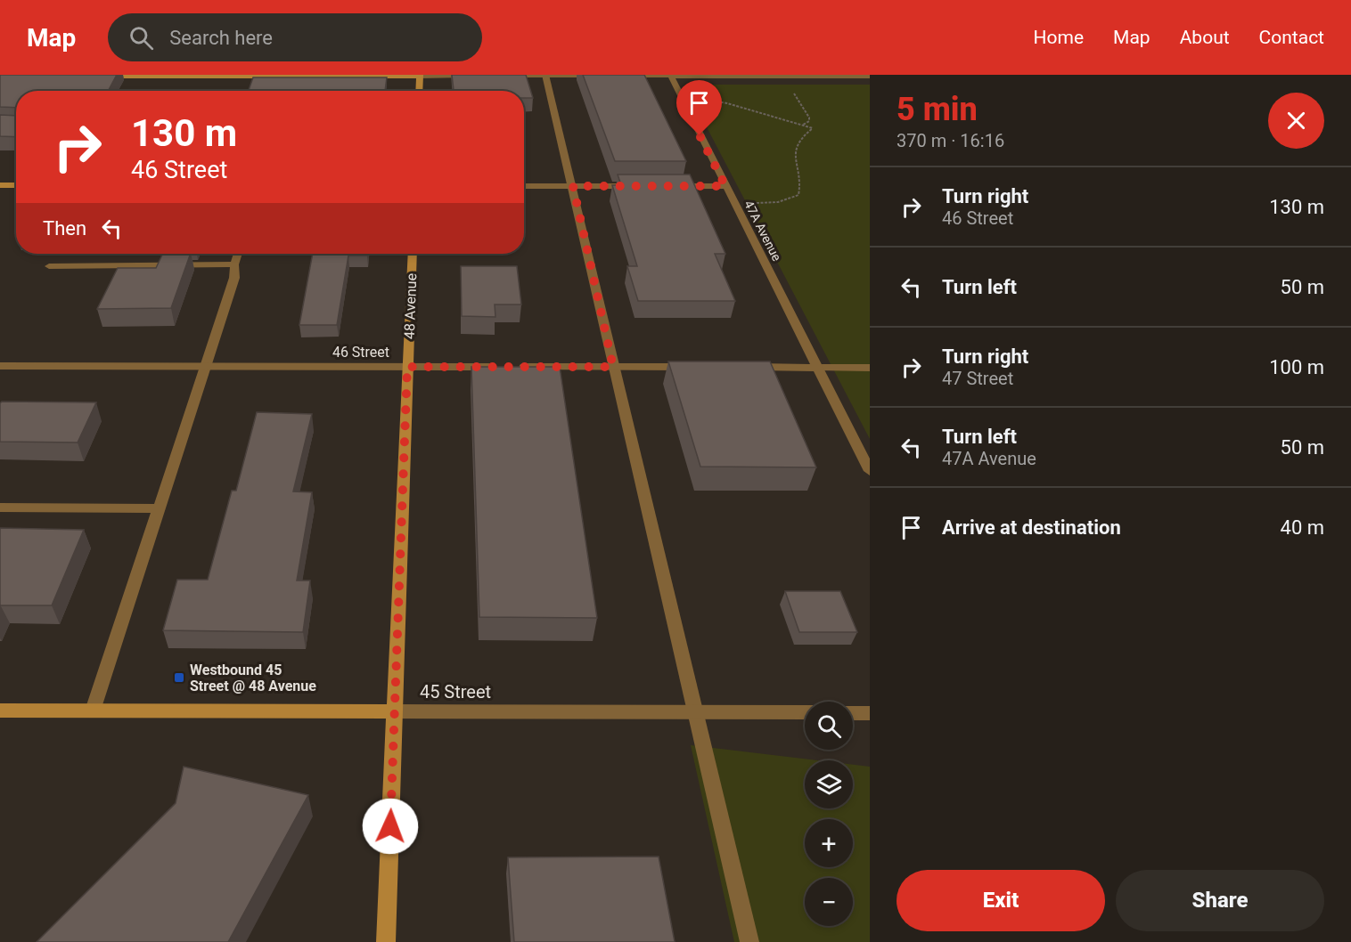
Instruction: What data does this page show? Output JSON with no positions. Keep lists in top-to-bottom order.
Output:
{
  "streets": {
    "street": [
      "47A Avenue",
      "48 Avenue",
      "46 Street",
      "45 Street"
    ]
  },
  "crossings": [
    ["48 Avenue", "46 Street"],
    ["48 Avenue", "45 Street"]
  ],
  "places": {
    "transit": ["Westbound 45 Street @ 48 Avenue"]
  },
  "page": {
    "header": "Map",
    "search": "Search here",
    "nav": [
      "Home",
      "Map",
      "About",
      "Contact"
    ],
    "heading": ["5 min", "370 m · 16:16"],
    "turn": ["130 m", "46 Street"],
    "list": [
      {
        "name": "Turn right",
        "note": "46 Street",
        "value": "130 m"
      },
      {
        "name": "Turn left",
        "value": "50 m"
      },
      {
        "name": "Turn right",
        "note": "47 Street",
        "value": "100 m"
      },
      {
        "name": "Turn left",
        "note": "47A Avenue",
        "value": "50 m"
      },
      {
        "name": "Arrive at destination",
        "value": "40 m"
      }
    ],
    "then": "Then",
    "map_buttons": ["+", "−"],
    "buttons": ["Exit", "Share"]
  }
}
